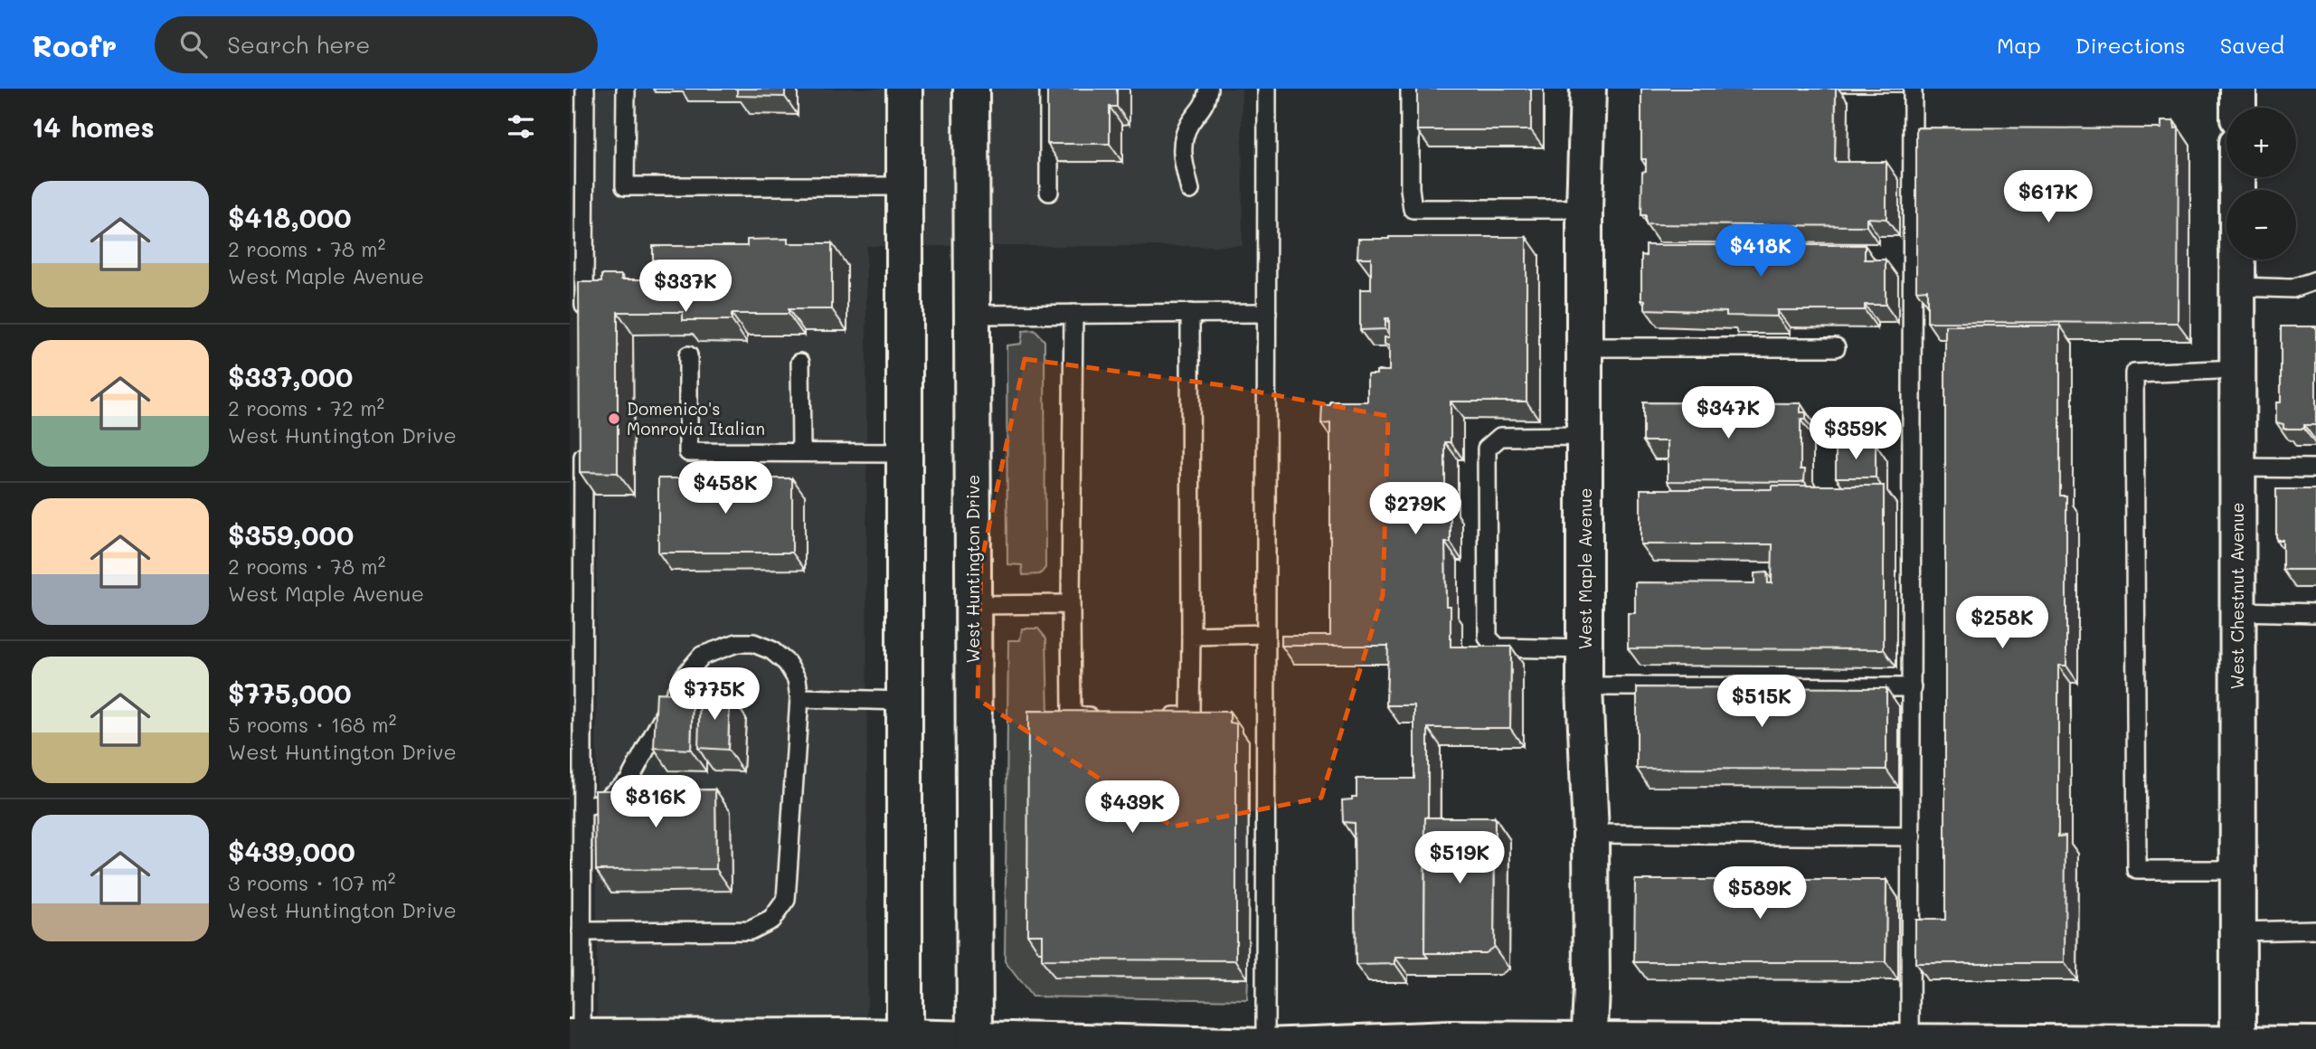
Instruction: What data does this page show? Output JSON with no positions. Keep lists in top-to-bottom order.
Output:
{
  "streets": {
    "street": ["West Huntington Drive", "West Maple Avenue", "West Chestnut Avenue"]
  },
  "places": ["Domenico's Monrovia Italian"],
  "page": {
    "header": "Roofr",
    "search": "Search here",
    "nav": ["Map", "Directions", "Saved"],
    "heading": "14 homes",
    "map_buttons": ["+", "−"],
    "list": [
      {
        "name": "$418,000",
        "note": "2 rooms · 78 m² · West Maple Avenue"
      },
      {
        "name": "$337,000",
        "note": "2 rooms · 72 m² · West Huntington Drive"
      },
      {
        "name": "$359,000",
        "note": "2 rooms · 78 m² · West Maple Avenue"
      },
      {
        "name": "$775,000",
        "note": "5 rooms · 168 m² · West Huntington Drive"
      },
      {
        "name": "$439,000",
        "note": "3 rooms · 107 m² · West Huntington Drive"
      }
    ],
    "price": [
      "$617K",
      "$418K",
      "$337K",
      "$347K",
      "$359K",
      "$458K",
      "$279K",
      "$258K",
      "$775K",
      "$515K",
      "$816K",
      "$439K",
      "$519K",
      "$589K"
    ]
  }
}
